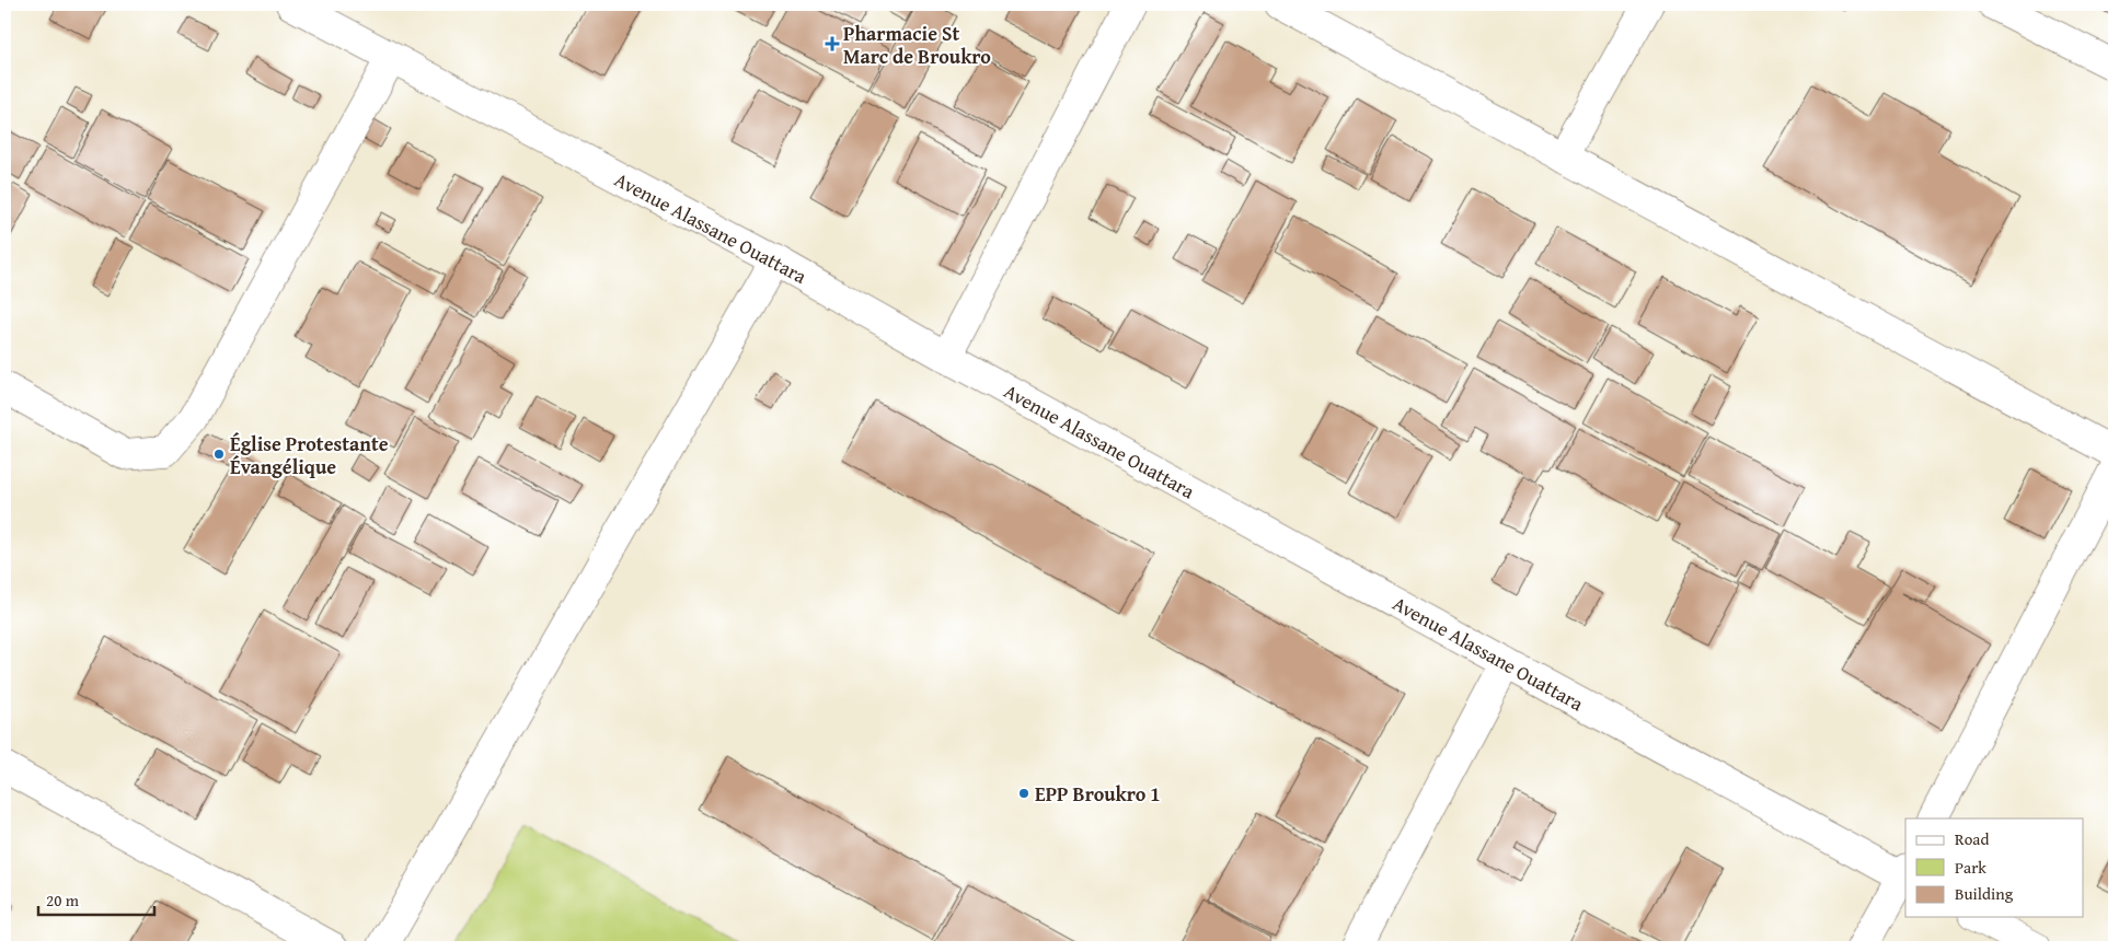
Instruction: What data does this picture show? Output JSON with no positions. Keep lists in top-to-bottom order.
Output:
{
  "streets": {
    "street": ["Avenue Alassane Ouattara"]
  },
  "places": {
    "health": ["Pharmacie St Marc de Broukro"],
    "other": ["Église Protestante Évangélique", "EPP Broukro 1"]
  },
  "legend": ["Road", "Park", "Building"],
  "scale_bar": "20 m"
}
